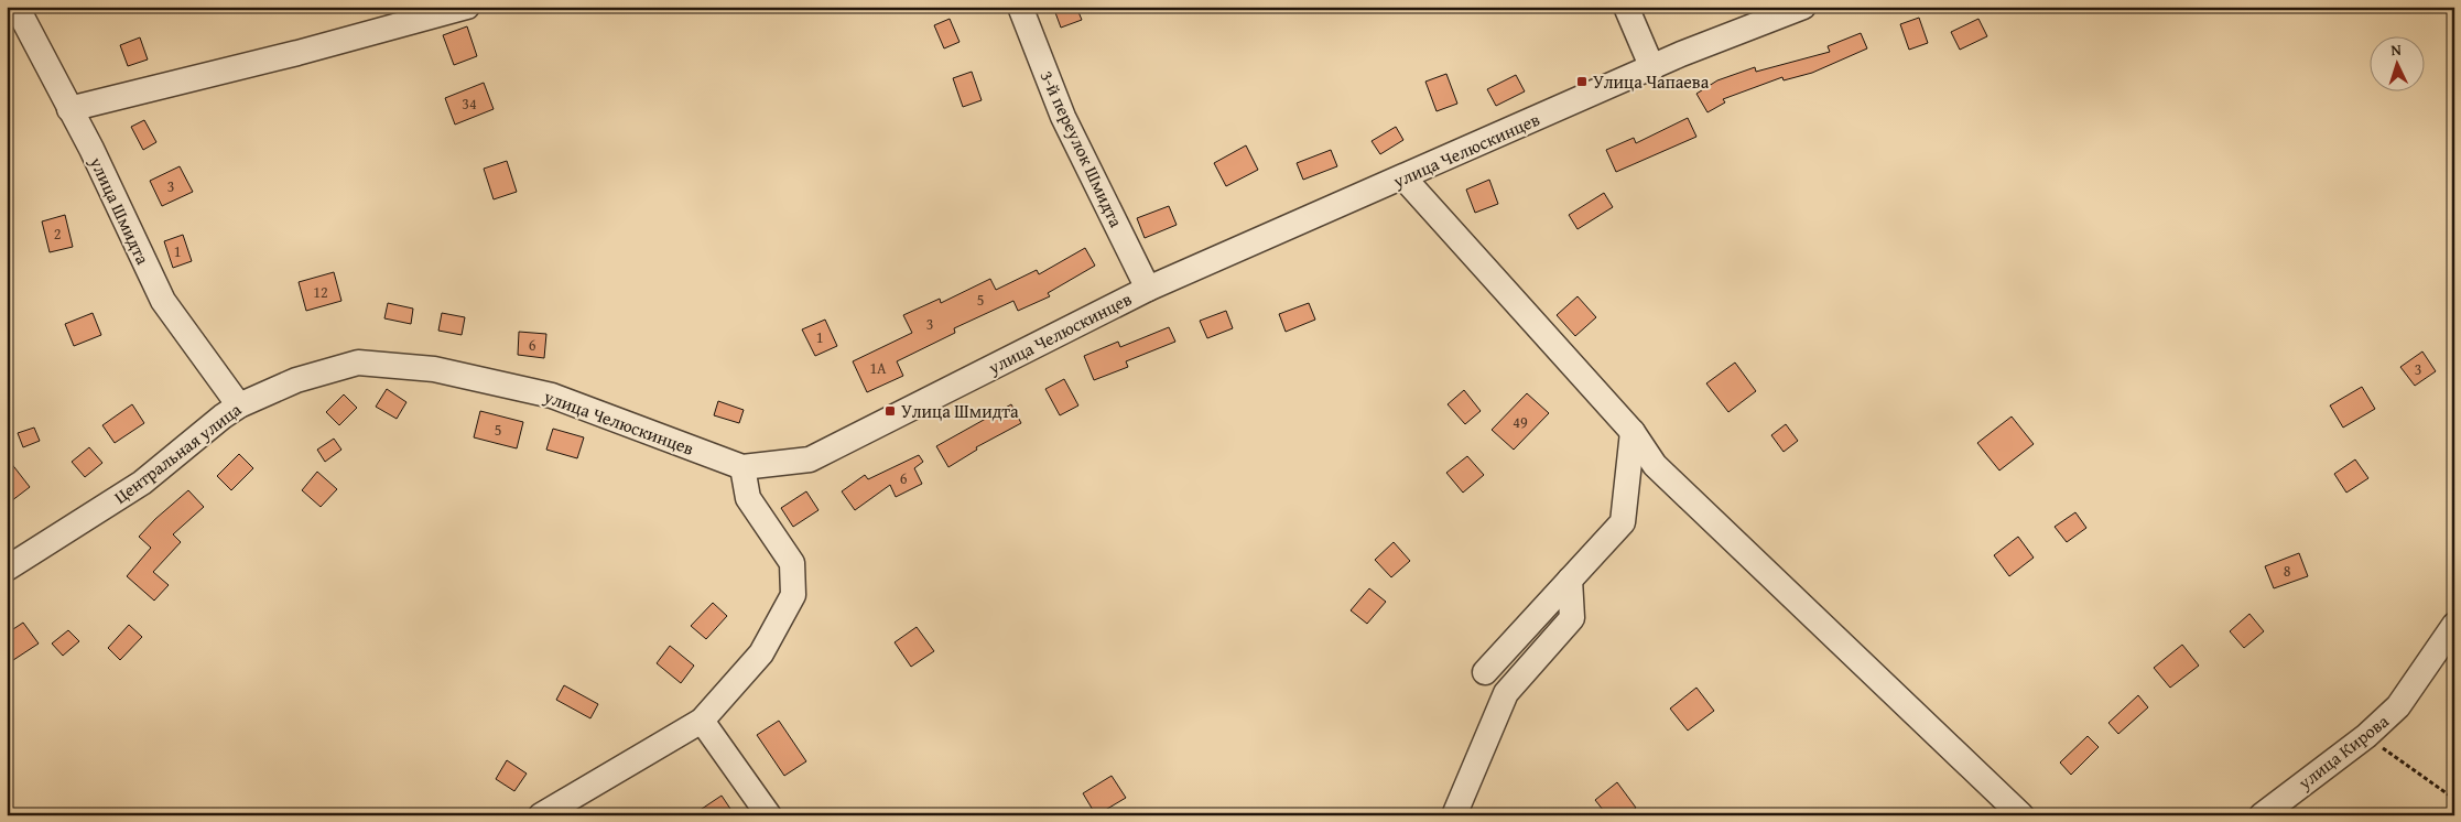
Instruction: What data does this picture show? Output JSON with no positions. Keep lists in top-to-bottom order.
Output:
{
  "streets": {
    "street": [
      "3-й переулок Шмидта",
      "улица Челюскинцев",
      "улица Шмидта",
      "Центральная улица",
      "улица Кирова"
    ]
  },
  "crossings": [
    ["3-й переулок Шмидта", "улица Челюскинцев"],
    ["улица Челюскинцев", "Центральная улица"],
    ["улица Шмидта", "Центральная улица"]
  ],
  "places": {
    "transit": ["Улица Чапаева", "Улица Шмидта"]
  },
  "house_numbers": [
    "34",
    "3",
    "2",
    "1",
    "12",
    "5",
    "3",
    "1",
    "6",
    "1А",
    "3",
    "49",
    "5",
    "6",
    "8"
  ],
  "north": "top"
}
